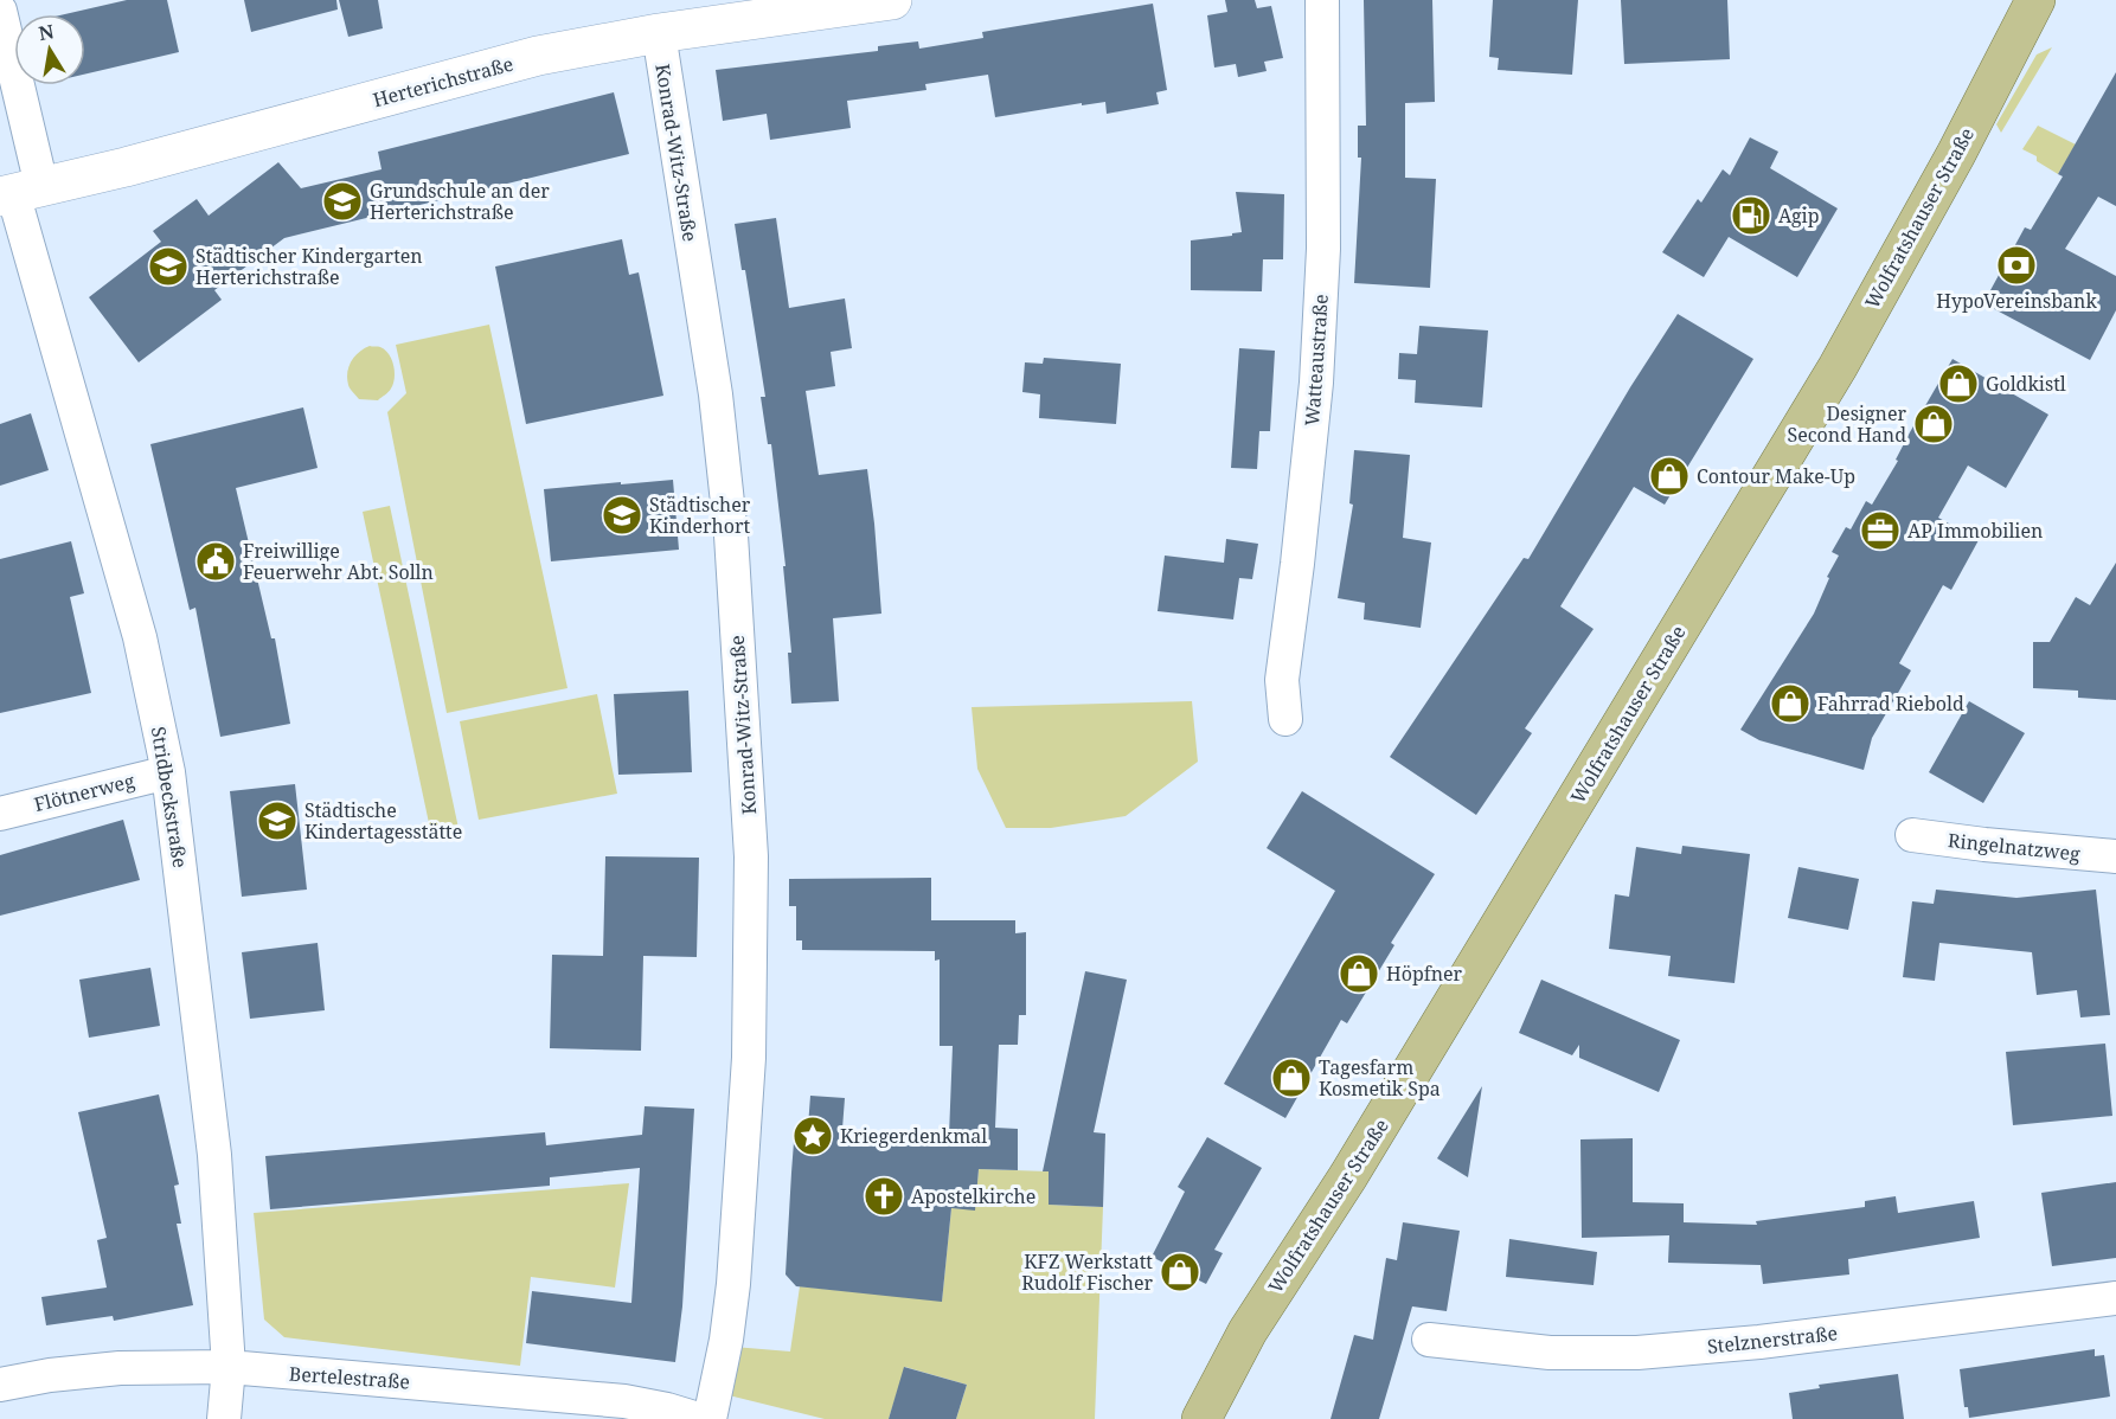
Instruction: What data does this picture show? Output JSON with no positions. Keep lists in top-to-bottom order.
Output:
{
  "streets": {
    "main road": ["Herterichstraße", "Wolfratshauser Straße"],
    "street": [
      "Konrad-Witz-Straße",
      "Watteaustraße",
      "Flötnerweg",
      "Stridbeckstraße",
      "Ringelnatzweg",
      "Stelznerstraße",
      "Bertelestraße"
    ]
  },
  "crossings": [
    ["Herterichstraße", "Konrad-Witz-Straße"],
    ["Herterichstraße", "Stridbeckstraße"],
    ["Flötnerweg", "Stridbeckstraße"],
    ["Stridbeckstraße", "Bertelestraße"]
  ],
  "places": {
    "school or university": [
      "Grundschule an der Herterichstraße",
      "Städtischer Kindergarten Herterichstraße",
      "Städtischer Kinderhort",
      "Städtische Kindertagesstätte"
    ],
    "fuel station": ["Agip"],
    "bank": ["HypoVereinsbank"],
    "shop": [
      "Goldkistl",
      "Designer Second Hand",
      "Contour Make-Up",
      "Fahrrad Riebold",
      "Höpfner",
      "Tagesfarm Kosmetik Spa",
      "KFZ Werkstatt Rudolf Fischer"
    ],
    "office": ["AP Immobilien"],
    "public building": ["Freiwillige Feuerwehr Abt. Solln"],
    "place": ["Kriegerdenkmal"],
    "church": ["Apostelkirche"]
  },
  "north": "top"
}
